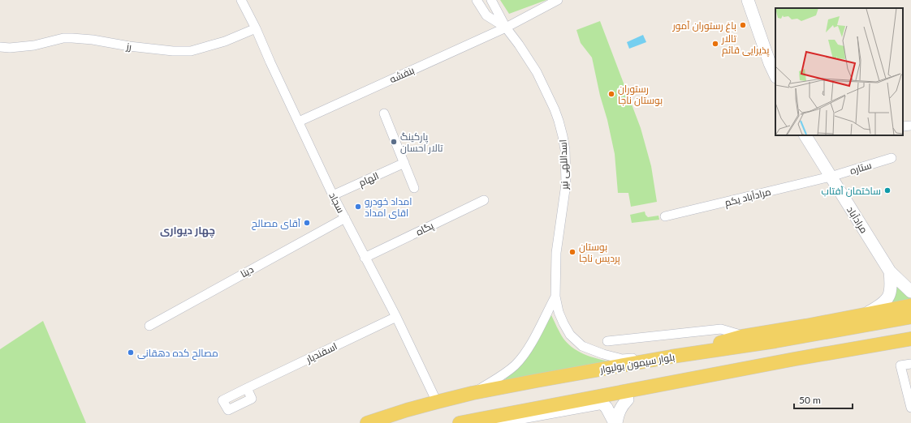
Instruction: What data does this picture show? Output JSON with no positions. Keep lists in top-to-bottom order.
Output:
{
  "streets": {
    "main road": ["بلوار سیمون بولیوار"],
    "street": [
      "رز",
      "بنفشه",
      "اسداللهی نیر",
      "ستاره",
      "الهام",
      "مرادآباد یکم",
      "سجاد",
      "مرادآباد",
      "پگاه",
      "دینا",
      "اسفندیار"
    ]
  },
  "crossings": [
    ["رز", "سجاد"],
    ["بنفشه", "اسداللهی نیر"],
    ["بنفشه", "سجاد"],
    ["اسداللهی نیر", "بلوار سیمون بولیوار"],
    ["ستاره", "مرادآباد یکم"],
    ["ستاره", "مرادآباد"],
    ["الهام", "سجاد"],
    ["مرادآباد یکم", "مرادآباد"],
    ["سجاد", "پگاه"],
    ["سجاد", "دینا"],
    ["سجاد", "اسفندیار"],
    ["سجاد", "بلوار سیمون بولیوار"]
  ],
  "districts": ["چهار دیواری"],
  "places": [
    "باغ رستوران آمور",
    "تالار پذیرایی قائم",
    "رستوران بوستان ناجا",
    "پارکینگ تالار احسان",
    "ساختمان آفتاب",
    "امداد خودرو اقای امداد",
    "آقای مصالح",
    "بوستان پردیس ناجا",
    "مصالح کده دهقانی"
  ],
  "scale_bar": "50 m"
}
